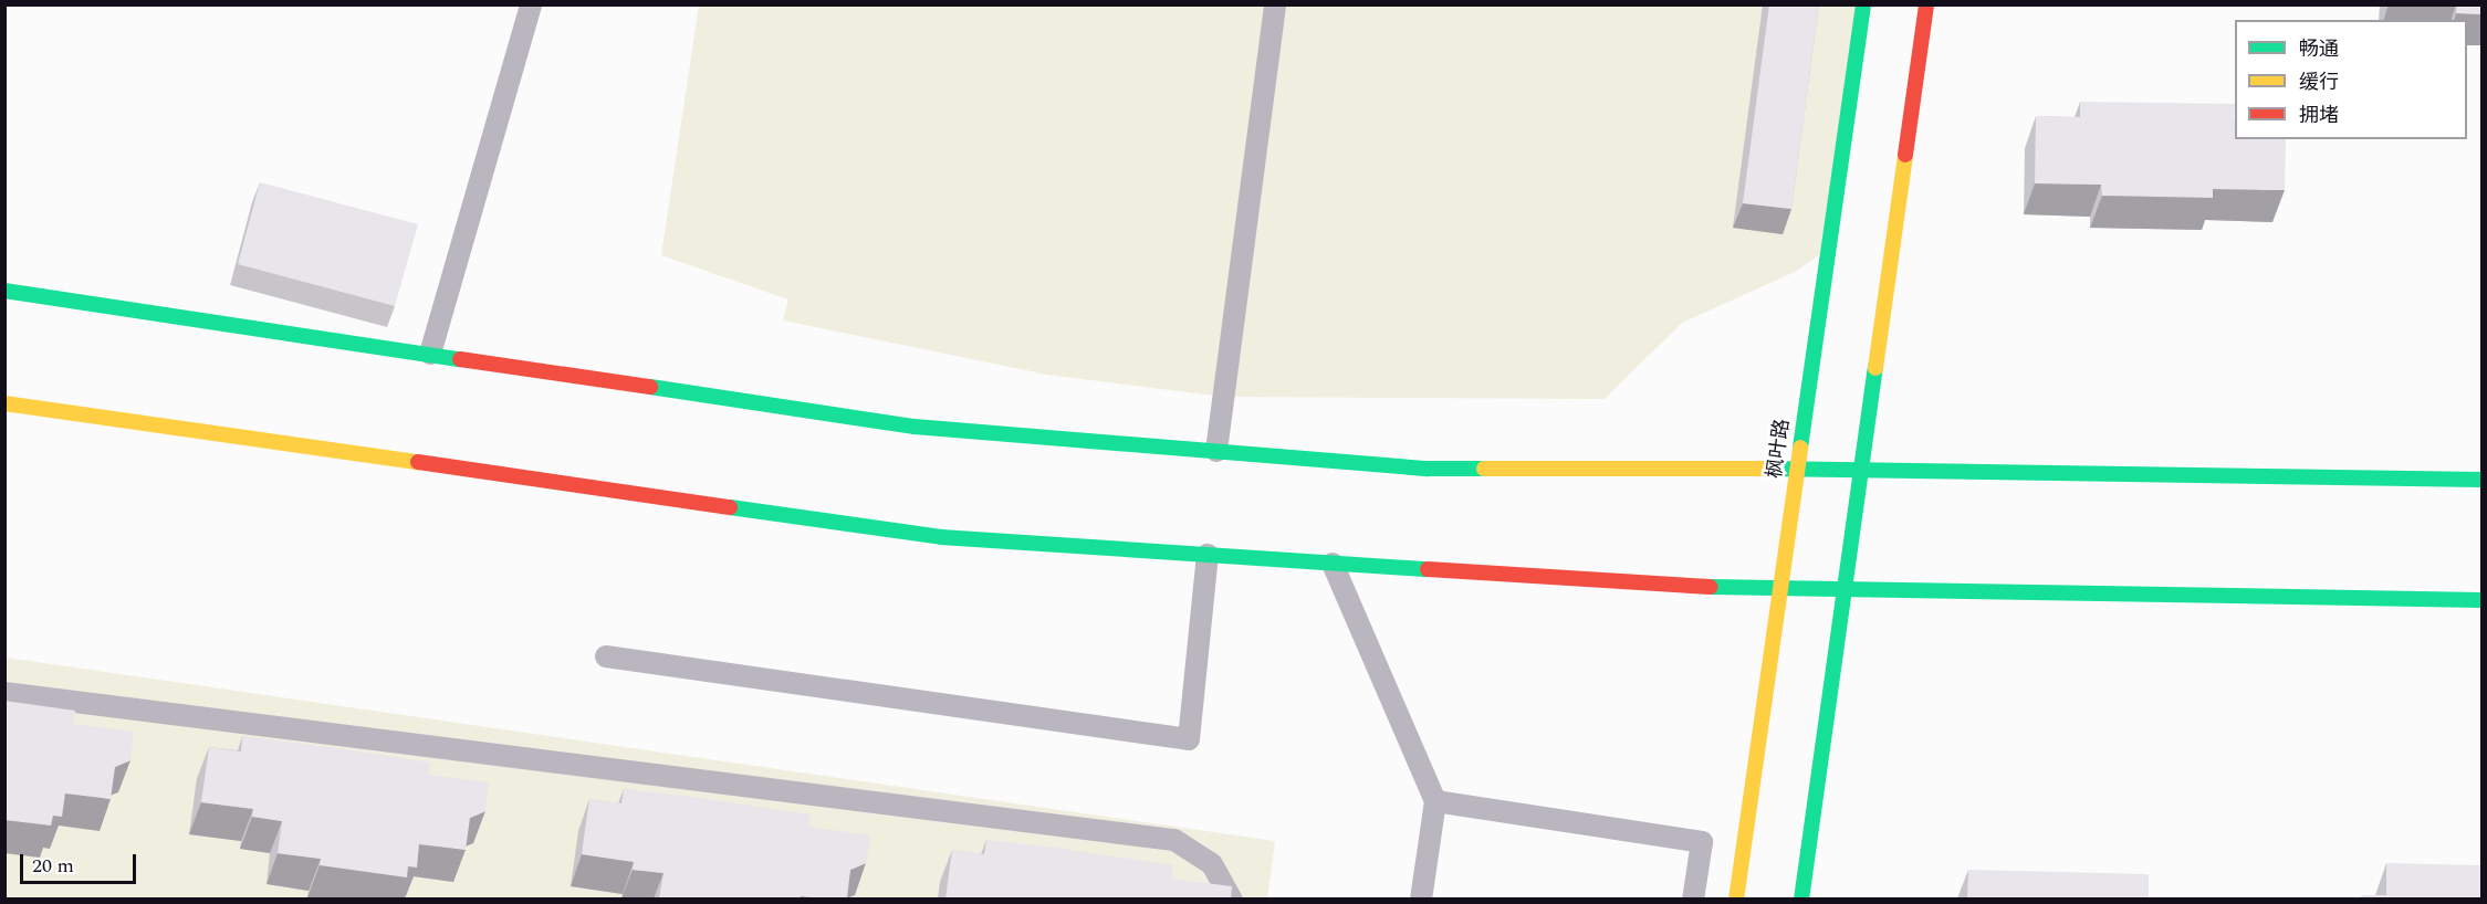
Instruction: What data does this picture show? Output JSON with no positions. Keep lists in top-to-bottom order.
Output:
{
  "streets": {
    "main road": ["枫叶路"]
  },
  "legend": ["畅通", "缓行", "拥堵"],
  "scale_bar": "20 m"
}
